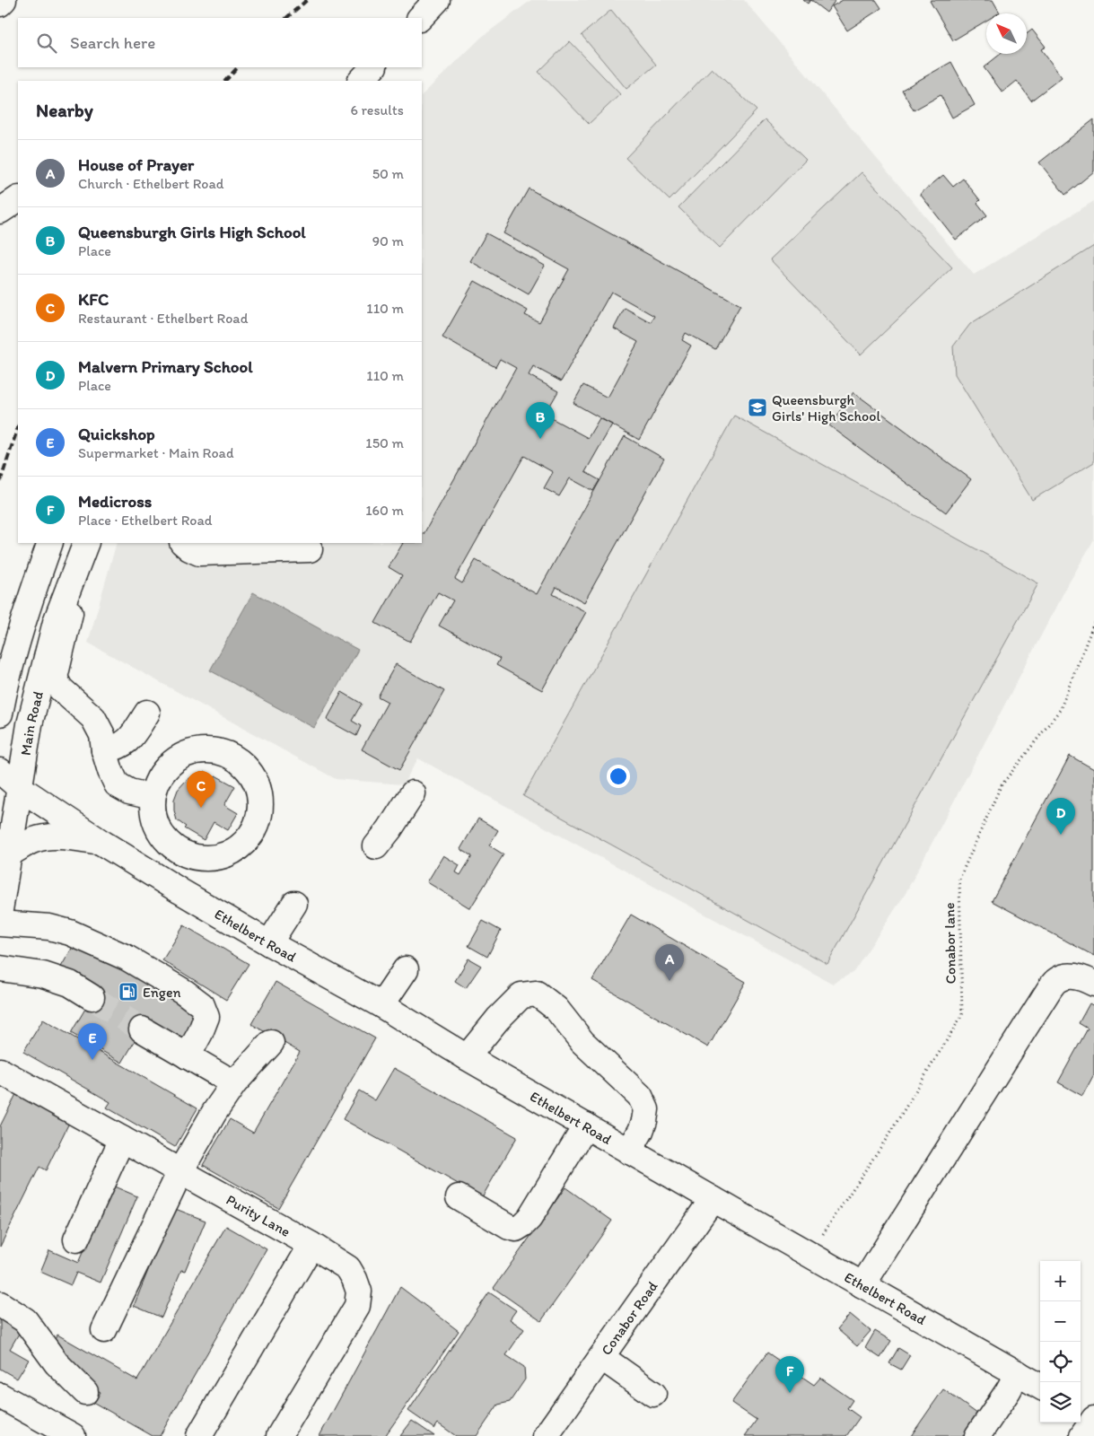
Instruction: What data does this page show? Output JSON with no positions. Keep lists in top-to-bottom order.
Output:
{
  "streets": {
    "main road": [
      "Main Road",
      "Ethelbert Road",
      "Purity Lane",
      "Conabor Road"
    ],
    "path": ["Conabor lane"]
  },
  "crossings": [
    ["Main Road", "Ethelbert Road"],
    ["Ethelbert Road", "Conabor lane"],
    ["Ethelbert Road", "Conabor Road"]
  ],
  "places": {
    "school or university": ["Queensburgh Girls' High School"],
    "fuel station": ["Engen"]
  },
  "north": "top left",
  "page": {
    "search": "Search here",
    "heading": ["Nearby", "6 results"],
    "list": [
      {
        "mark": "A",
        "name": "House of Prayer",
        "note": "Church · Ethelbert Road",
        "value": "50 m"
      },
      {
        "mark": "B",
        "name": "Queensburgh Girls High School",
        "note": "Place",
        "value": "90 m"
      },
      {
        "mark": "C",
        "name": "KFC",
        "note": "Restaurant · Ethelbert Road",
        "value": "110 m"
      },
      {
        "mark": "D",
        "name": "Malvern Primary School",
        "note": "Place",
        "value": "110 m"
      },
      {
        "mark": "E",
        "name": "Quickshop",
        "note": "Supermarket · Main Road",
        "value": "150 m"
      },
      {
        "mark": "F",
        "name": "Medicross",
        "note": "Place · Ethelbert Road",
        "value": "160 m"
      }
    ],
    "pins": [
      "B",
      "C",
      "D",
      "A",
      "E",
      "F"
    ],
    "map_buttons": ["+", "−"]
  }
}
